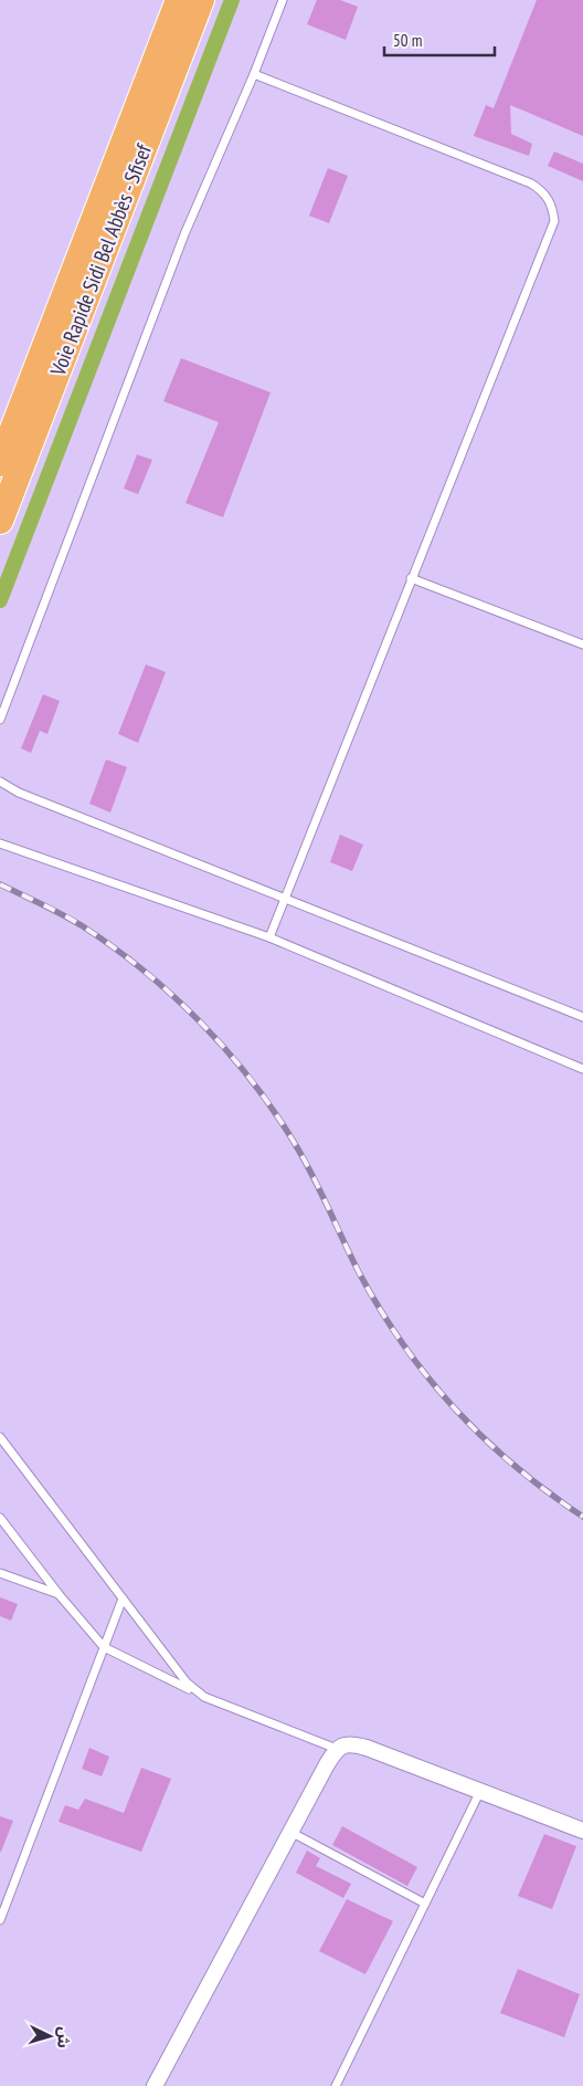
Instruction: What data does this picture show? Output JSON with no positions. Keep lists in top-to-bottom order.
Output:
{
  "streets": {
    "highway": ["Voie Rapide Sidi Bel Abbès - Sfisef"]
  },
  "scale_bar": "50 m",
  "north": "right"
}
